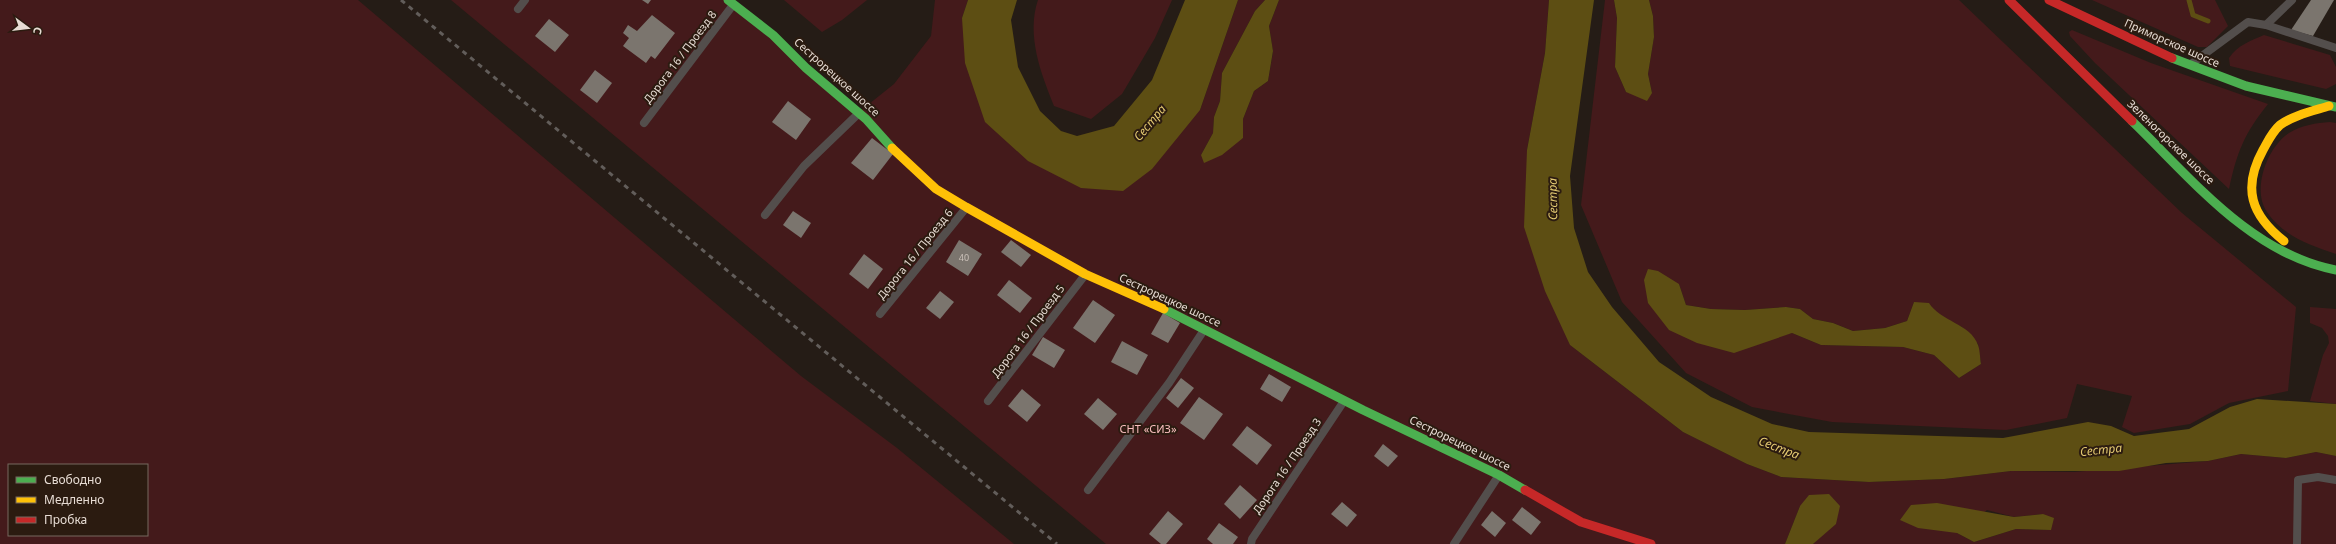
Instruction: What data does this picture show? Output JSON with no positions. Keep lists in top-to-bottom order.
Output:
{
  "streets": {
    "main road": ["Приморское шоссе", "Сестрорецкое шоссе", "Зеленогорское шоссе"],
    "lane": [
      "Дорога 16 / Проезд 8",
      "Дорога 16 / Проезд 6",
      "Дорога 16 / Проезд 5",
      "Дорога 16 / Проезд 3"
    ]
  },
  "crossings": [
    ["Дорога 16 / Проезд 8", "Сестрорецкое шоссе"],
    ["Сестрорецкое шоссе", "Дорога 16 / Проезд 6"],
    ["Сестрорецкое шоссе", "Дорога 16 / Проезд 5"],
    ["Сестрорецкое шоссе", "Дорога 16 / Проезд 3"]
  ],
  "water": ["Сестра"],
  "parks": ["СНТ «СИЗ»"],
  "house_numbers": ["40"],
  "legend": ["Свободно", "Медленно", "Пробка"],
  "north": "right"
}
